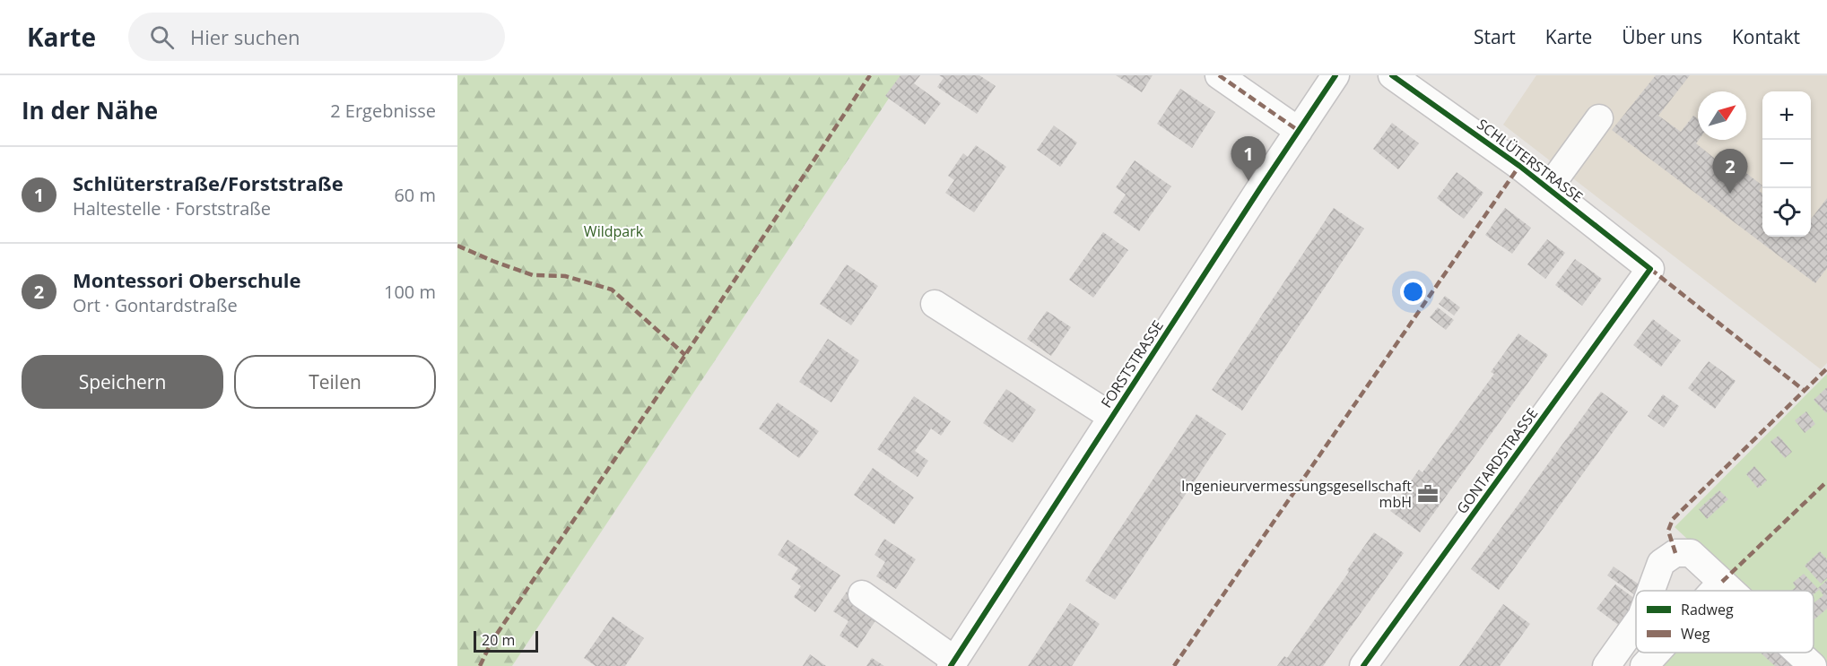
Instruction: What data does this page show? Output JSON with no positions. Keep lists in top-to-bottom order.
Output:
{
  "streets": {
    "street": ["SCHLÜTERSTRASSE", "FORSTSTRASSE", "GONTARDSTRASSE"]
  },
  "crossings": [
    ["SCHLÜTERSTRASSE", "GONTARDSTRASSE"]
  ],
  "parks": ["Wildpark"],
  "places": {
    "office": ["Ingenieurvermessungsgesellschaft mbH"]
  },
  "legend": ["Radweg", "Weg"],
  "scale_bar": "20 m",
  "north": "top right",
  "page": {
    "header": "Karte",
    "search": "Hier suchen",
    "nav": [
      "Start",
      "Karte",
      "Über uns",
      "Kontakt"
    ],
    "heading": ["In der Nähe", "2 Ergebnisse"],
    "map_buttons": ["+", "−"],
    "pins": ["1", "2"],
    "list": [
      {
        "mark": "1",
        "name": "Schlüterstraße/Forststraße",
        "note": "Haltestelle · Forststraße",
        "value": "60 m"
      },
      {
        "mark": "2",
        "name": "Montessori Oberschule",
        "note": "Ort · Gontardstraße",
        "value": "100 m"
      }
    ],
    "buttons": ["Speichern", "Teilen"],
    "scale": "20 m"
  }
}
